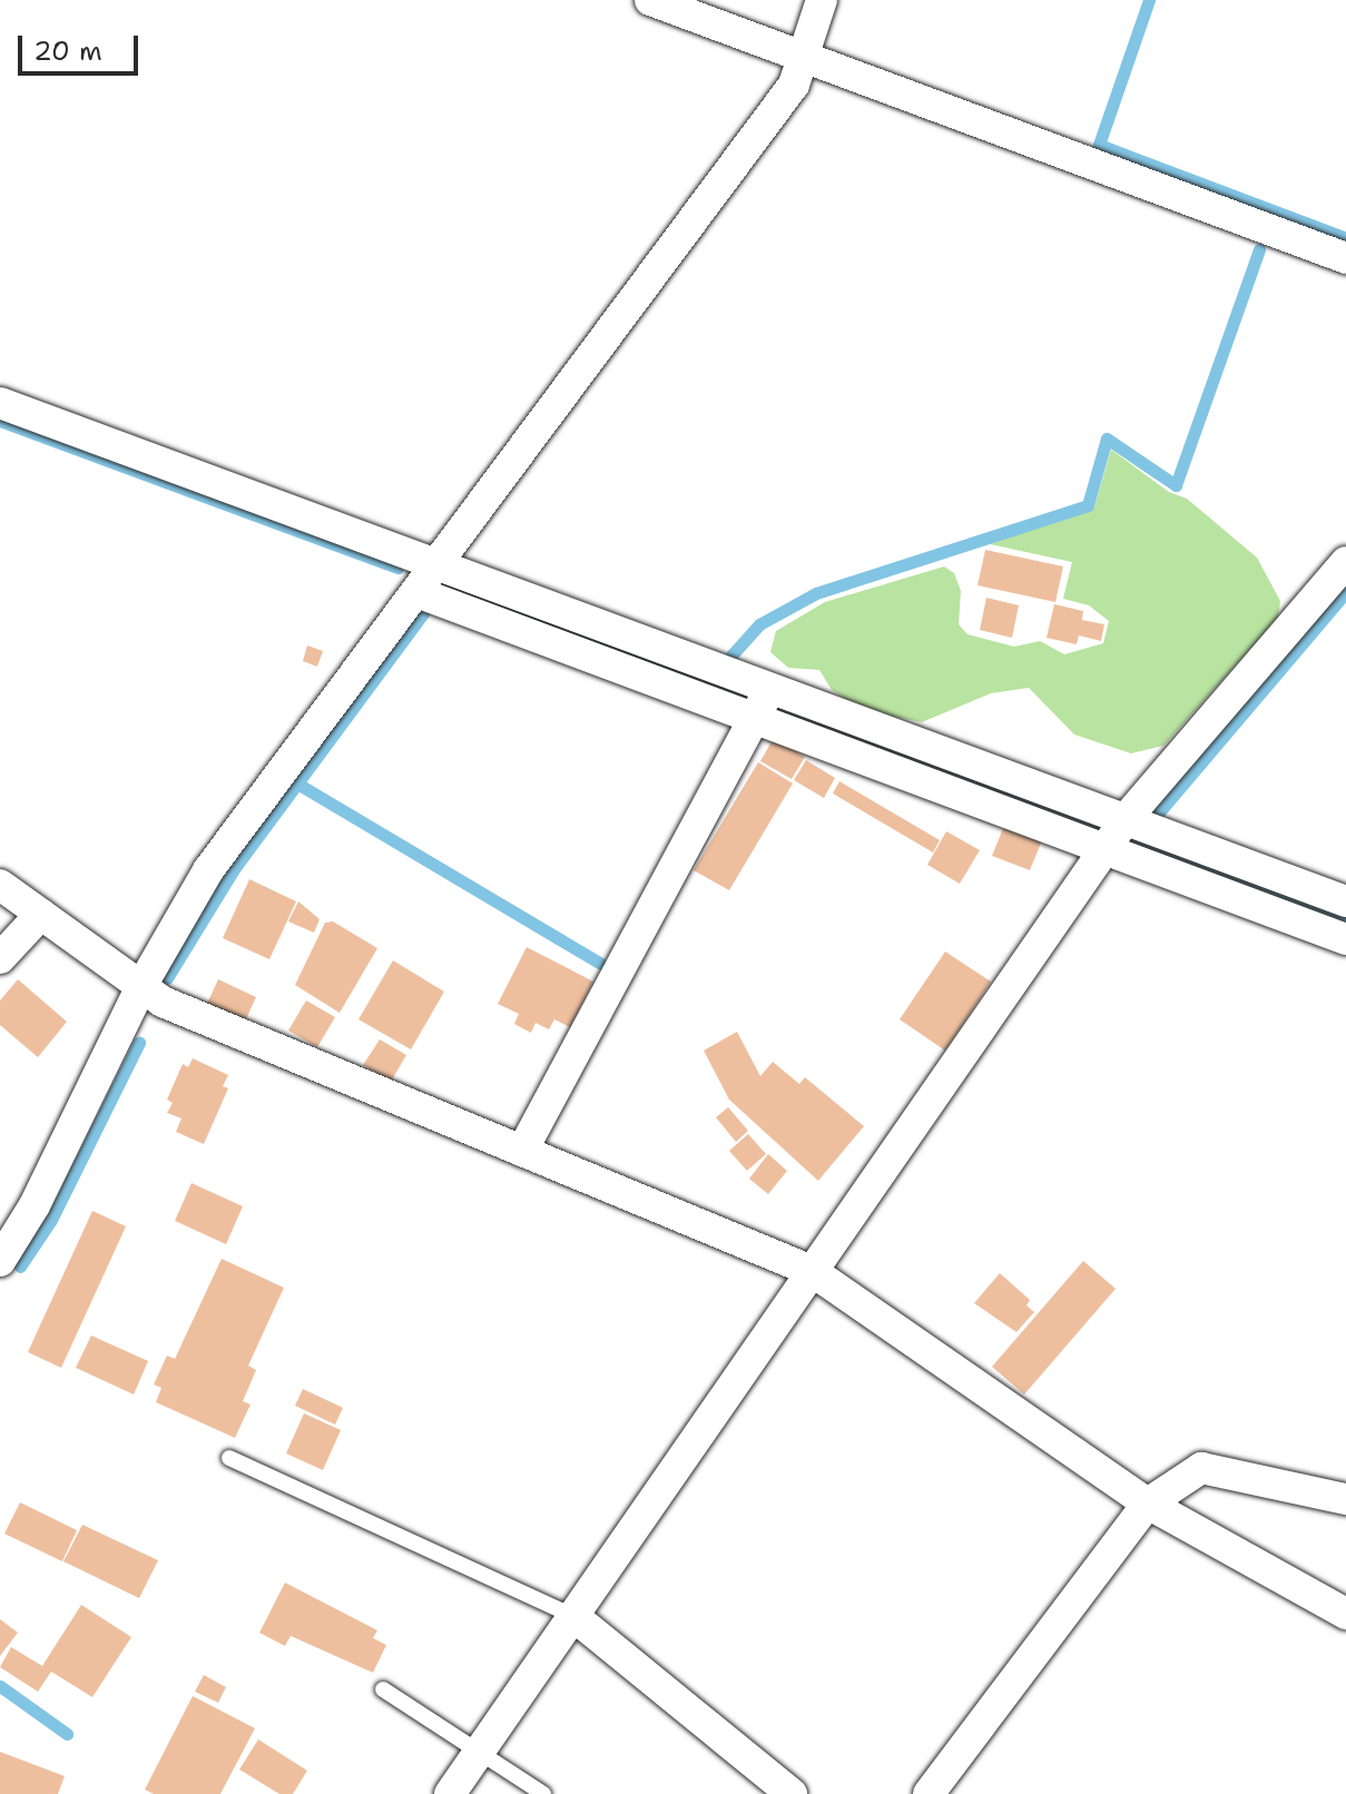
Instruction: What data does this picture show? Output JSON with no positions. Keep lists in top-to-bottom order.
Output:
{
  "scale_bar": "20 m"
}
